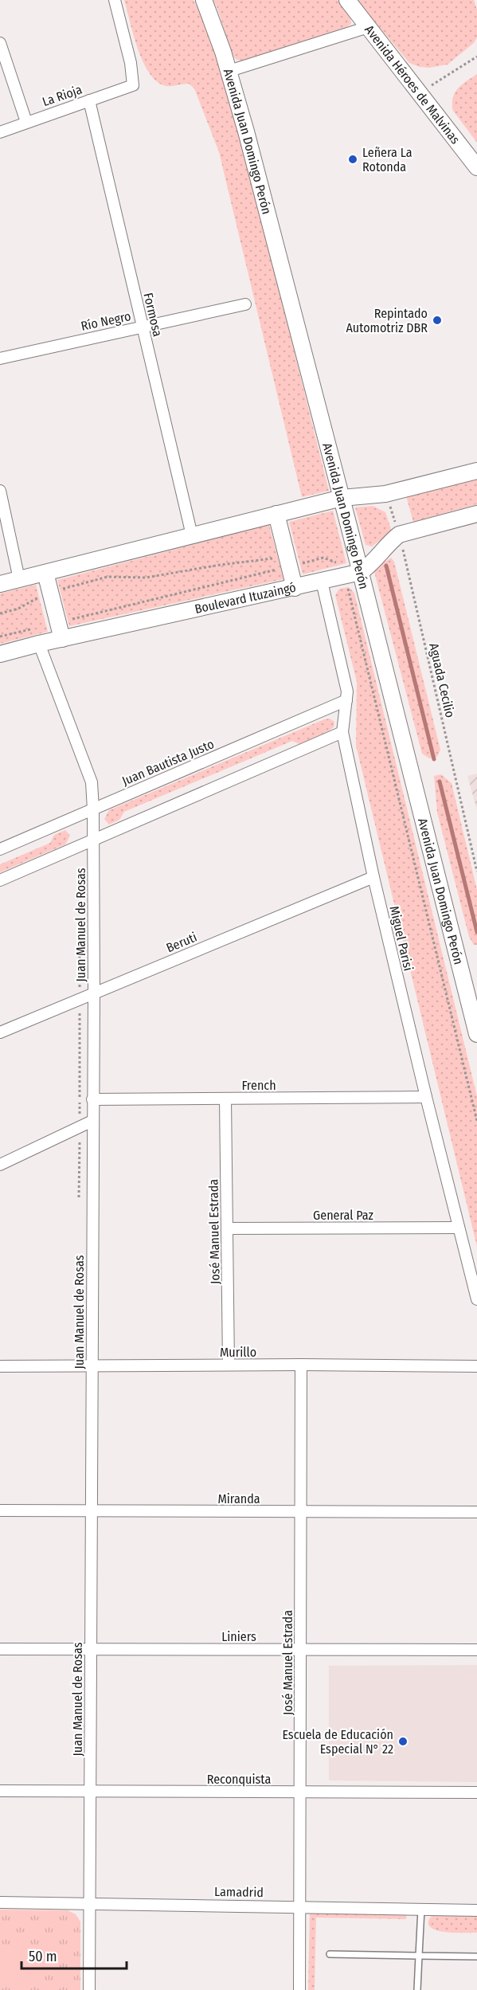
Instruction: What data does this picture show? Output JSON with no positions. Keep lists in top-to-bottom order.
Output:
{
  "streets": {
    "main road": ["Avenida Héroes de Malvinas", "Avenida Juan Domingo Perón", "Boulevard Ituzaingó"],
    "street": [
      "La Rioja",
      "Formosa",
      "Río Negro",
      "Juan Bautista Justo",
      "Juan Manuel de Rosas",
      "Miguel Parisi",
      "Beruti",
      "French",
      "General Paz",
      "José Manuel Estrada",
      "Murillo",
      "Miranda",
      "Liniers",
      "Reconquista",
      "Lamadrid"
    ],
    "path": ["Aguada Cecilio"]
  },
  "crossings": [
    ["La Rioja", "Formosa"],
    ["Avenida Juan Domingo Perón", "Boulevard Ituzaingó"],
    ["Formosa", "Río Negro"],
    ["Boulevard Ituzaingó", "Aguada Cecilio"],
    ["Boulevard Ituzaingó", "Juan Manuel de Rosas"],
    ["Boulevard Ituzaingó", "Miguel Parisi"],
    ["Juan Bautista Justo", "Juan Manuel de Rosas"],
    ["Juan Bautista Justo", "Miguel Parisi"],
    ["Juan Manuel de Rosas", "Beruti"],
    ["Juan Manuel de Rosas", "French"],
    ["Juan Manuel de Rosas", "Murillo"],
    ["Juan Manuel de Rosas", "Miranda"],
    ["Juan Manuel de Rosas", "Liniers"],
    ["Juan Manuel de Rosas", "Reconquista"],
    ["Juan Manuel de Rosas", "Lamadrid"],
    ["Miguel Parisi", "Beruti"],
    ["Miguel Parisi", "French"],
    ["Miguel Parisi", "General Paz"],
    ["French", "José Manuel Estrada"],
    ["General Paz", "José Manuel Estrada"],
    ["José Manuel Estrada", "Murillo"],
    ["José Manuel Estrada", "Miranda"],
    ["José Manuel Estrada", "Liniers"],
    ["José Manuel Estrada", "Reconquista"],
    ["José Manuel Estrada", "Lamadrid"]
  ],
  "places": ["Leñera La Rotonda", "Repintado Automotriz DBR", "Escuela de Educación Especial N° 22"],
  "scale_bar": "50 m"
}
